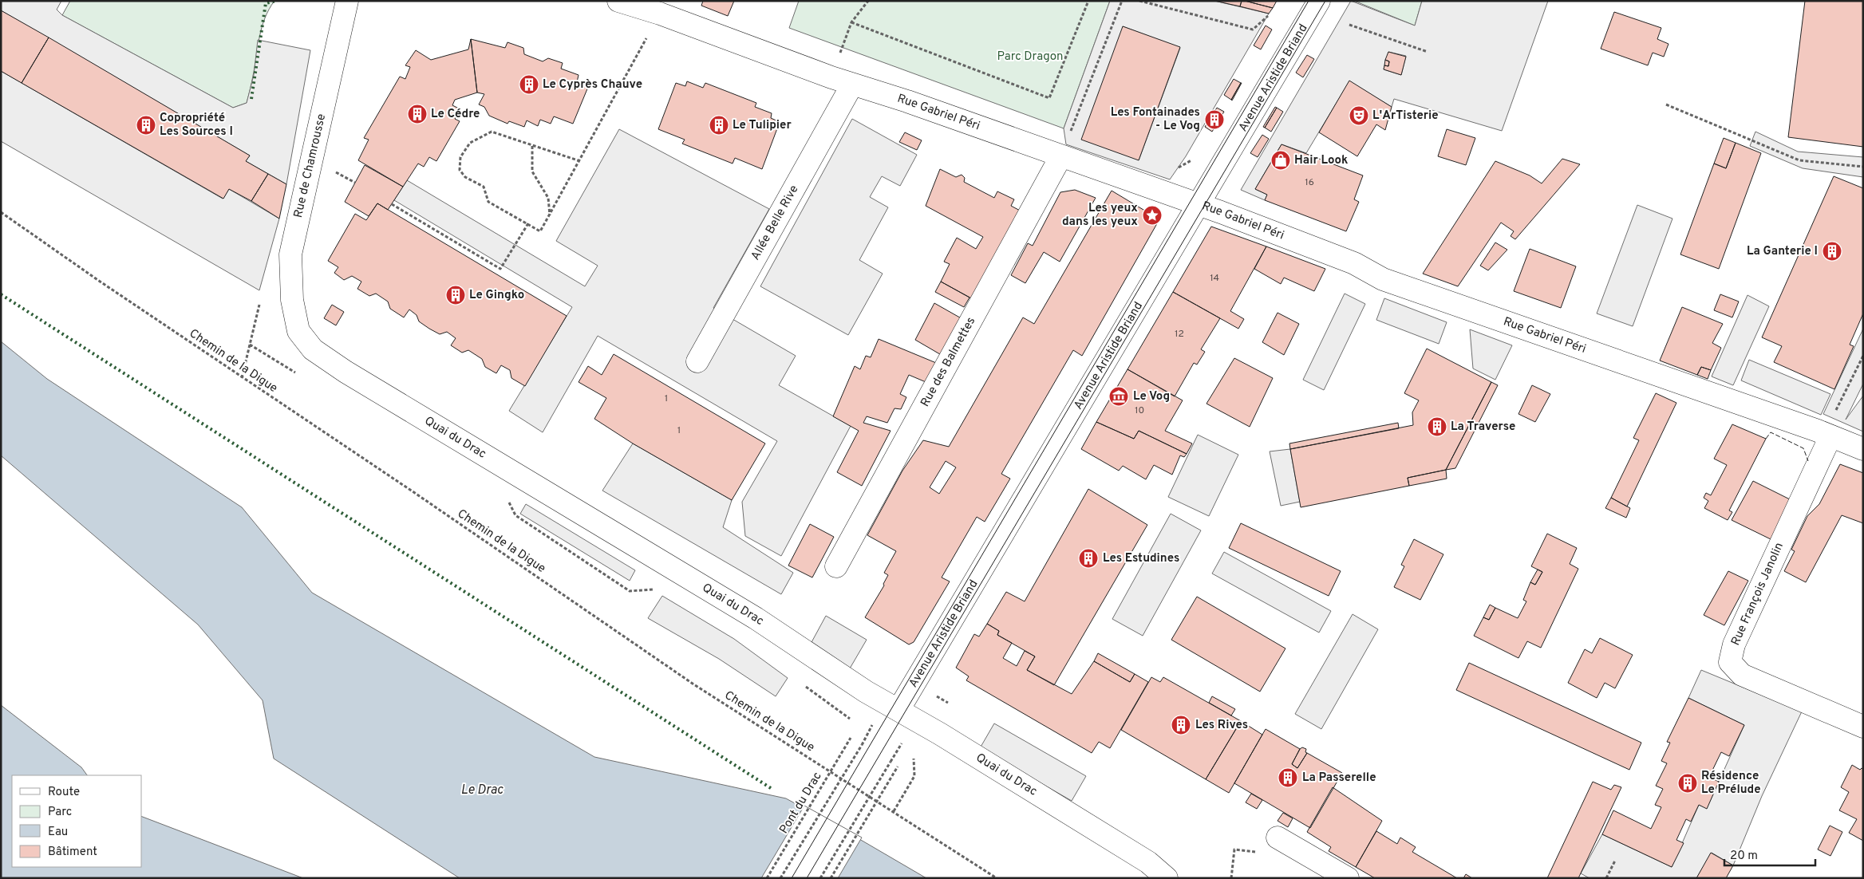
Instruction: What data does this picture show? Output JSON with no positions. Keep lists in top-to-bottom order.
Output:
{
  "streets": {
    "street": [
      "Avenue Aristide Briand",
      "Rue Gabriel Péri",
      "Rue de Chamrousse",
      "Allée Belle Rive",
      "Rue des Balmettes",
      "Quai du Drac",
      "Rue François Janolin"
    ],
    "path": ["Chemin de la Digue", "Pont du Drac"]
  },
  "crossings": [
    ["Avenue Aristide Briand", "Rue Gabriel Péri"],
    ["Avenue Aristide Briand", "Quai du Drac"],
    ["Rue Gabriel Péri", "Allée Belle Rive"],
    ["Rue Gabriel Péri", "Rue des Balmettes"],
    ["Rue Gabriel Péri", "Rue François Janolin"],
    ["Rue de Chamrousse", "Quai du Drac"]
  ],
  "water": ["Le Drac"],
  "parks": ["Parc Dragon"],
  "places": {
    "building": [
      "Le Cyprès Chauve",
      "Le Cédre",
      "Les Fontainades - Le Vog",
      "Copropriété Les Sources I",
      "Le Tulipier",
      "La Ganterie I",
      "Le Gingko",
      "La Traverse",
      "Les Estudines",
      "Les Rives",
      "La Passerelle",
      "Résidence Le Prélude"
    ],
    "theatre": ["L'ArTisterie"],
    "shop": ["Hair Look"],
    "place": ["Les yeux dans les yeux"],
    "museum": ["Le Vog"]
  },
  "house_numbers": [
    "16",
    "14",
    "12",
    "1",
    "10",
    "1"
  ],
  "legend": [
    "Route",
    "Parc",
    "Eau",
    "Bâtiment"
  ],
  "scale_bar": "20 m"
}
